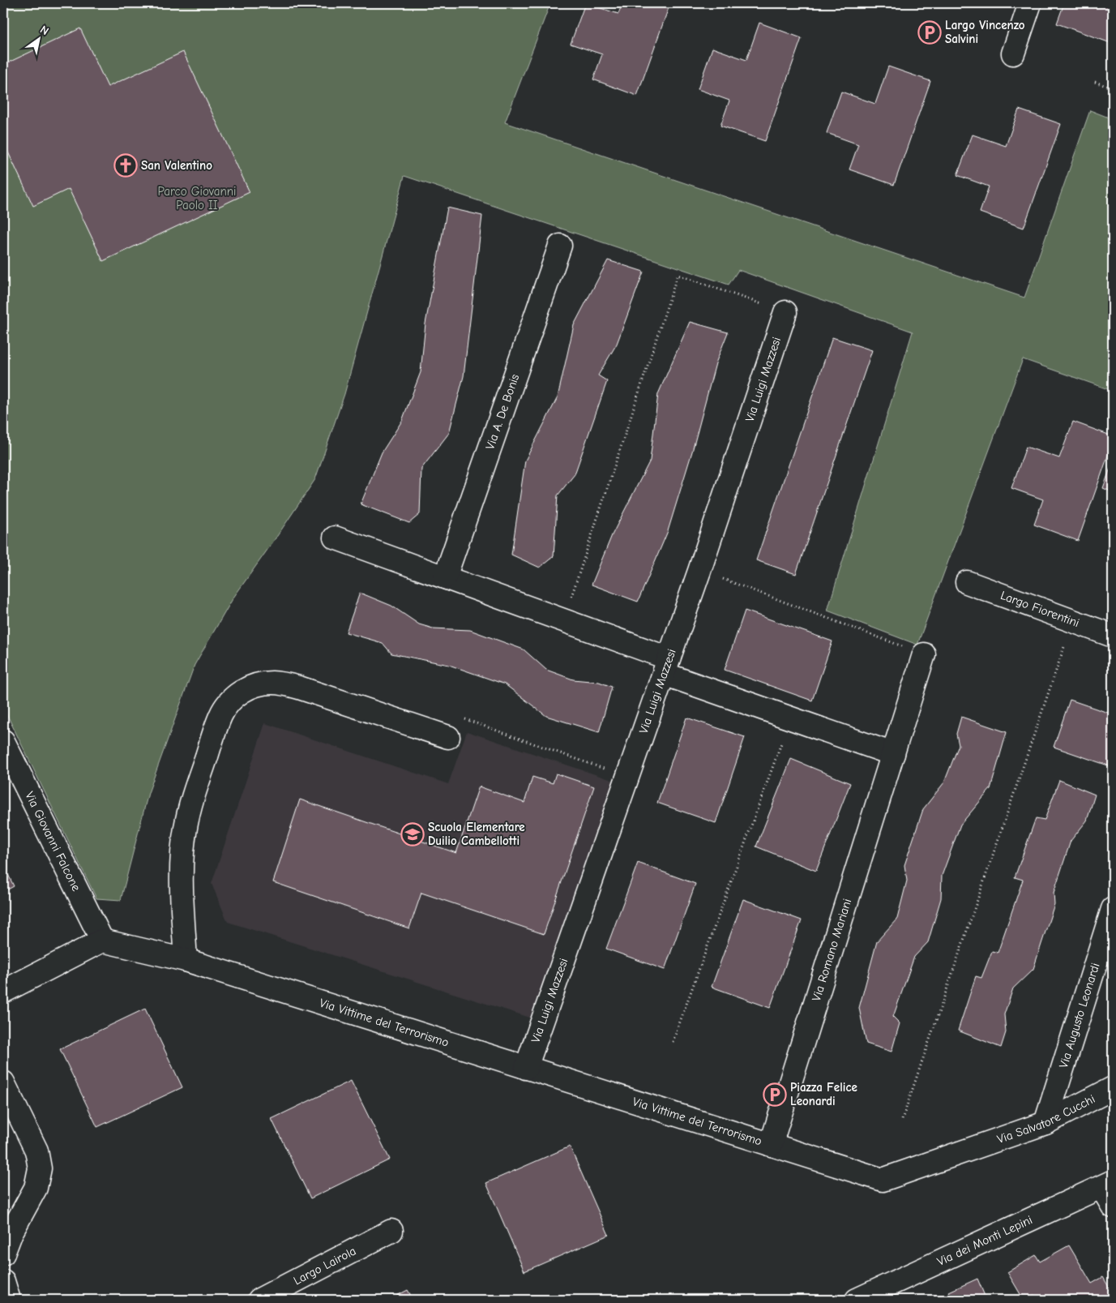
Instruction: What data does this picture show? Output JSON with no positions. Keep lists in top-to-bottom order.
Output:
{
  "streets": {
    "street": [
      "Via Luigi Mazzesi",
      "Via A. De Bonis",
      "Largo Fiorentini",
      "Via Giovanni Falcone",
      "Via Romano Mariani",
      "Via Augusto Leonardi",
      "Via Vittime del Terrorismo",
      "Via Salvatore Cucchi",
      "Via dei Monti Lepini",
      "Largo Lairola"
    ]
  },
  "crossings": [
    ["Via Luigi Mazzesi", "Via Vittime del Terrorismo"],
    ["Via Giovanni Falcone", "Via Vittime del Terrorismo"],
    ["Via Romano Mariani", "Via Vittime del Terrorismo"],
    ["Via Romano Mariani", "Via Salvatore Cucchi"],
    ["Via Augusto Leonardi", "Via Salvatore Cucchi"],
    ["Via Vittime del Terrorismo", "Via Salvatore Cucchi"]
  ],
  "parks": ["Parco Giovanni Paolo II"],
  "places": {
    "parking": ["Largo Vincenzo Salvini", "Piazza Felice Leonardi"],
    "church": ["San Valentino"],
    "school or university": ["Scuola Elementare Duilio Cambellotti"]
  },
  "north": "top right"
}
